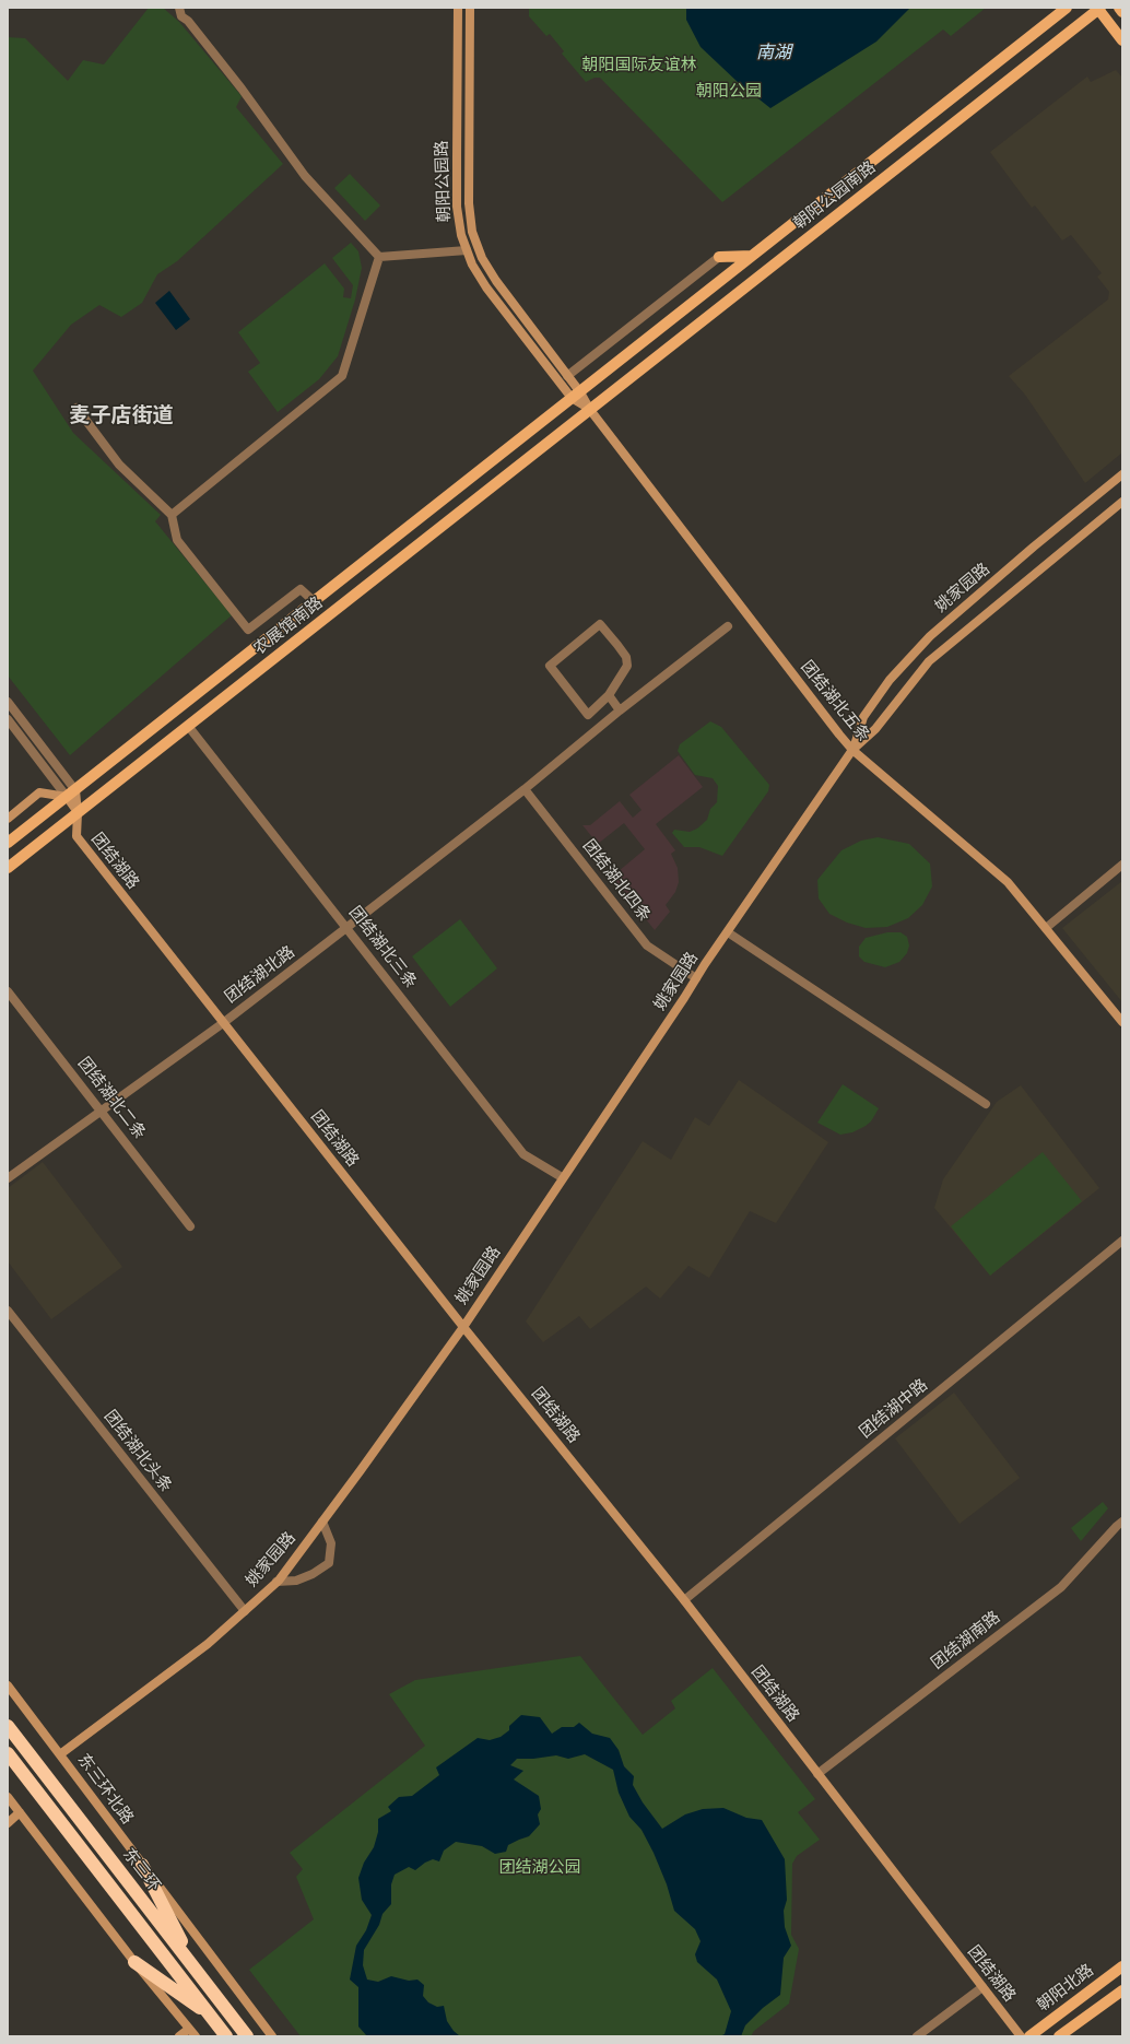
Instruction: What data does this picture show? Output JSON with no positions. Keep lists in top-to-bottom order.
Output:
{
  "streets": {
    "highway": ["东三环"],
    "main road": ["朝阳公园南路", "农展馆南路", "朝阳北路"],
    "street": [
      "朝阳公园路",
      "姚家园路",
      "团结湖北五条",
      "团结湖路",
      "团结湖北四条",
      "团结湖北三条",
      "团结湖北路",
      "团结湖北二条",
      "团结湖中路",
      "团结湖北头条",
      "团结湖南路",
      "东三环北路"
    ]
  },
  "crossings": [
    ["朝阳公园路", "朝阳公园南路"],
    ["朝阳公园路", "农展馆南路"],
    ["朝阳公园路", "团结湖北五条"],
    ["朝阳公园南路", "农展馆南路"],
    ["朝阳公园南路", "团结湖北五条"],
    ["姚家园路", "团结湖北五条"],
    ["姚家园路", "团结湖路"],
    ["姚家园路", "团结湖北四条"],
    ["姚家园路", "团结湖北三条"],
    ["姚家园路", "团结湖北头条"],
    ["姚家园路", "东三环北路"],
    ["农展馆南路", "团结湖北五条"],
    ["农展馆南路", "团结湖路"],
    ["农展馆南路", "团结湖北三条"],
    ["团结湖路", "团结湖北路"],
    ["团结湖路", "团结湖中路"],
    ["团结湖路", "团结湖南路"],
    ["团结湖北四条", "团结湖北路"],
    ["团结湖北三条", "团结湖北路"],
    ["团结湖北路", "团结湖北二条"]
  ],
  "districts": ["麦子店街道"],
  "water": ["南湖"],
  "parks": ["朝阳国际友谊林", "朝阳公园", "团结湖公园"]
}
